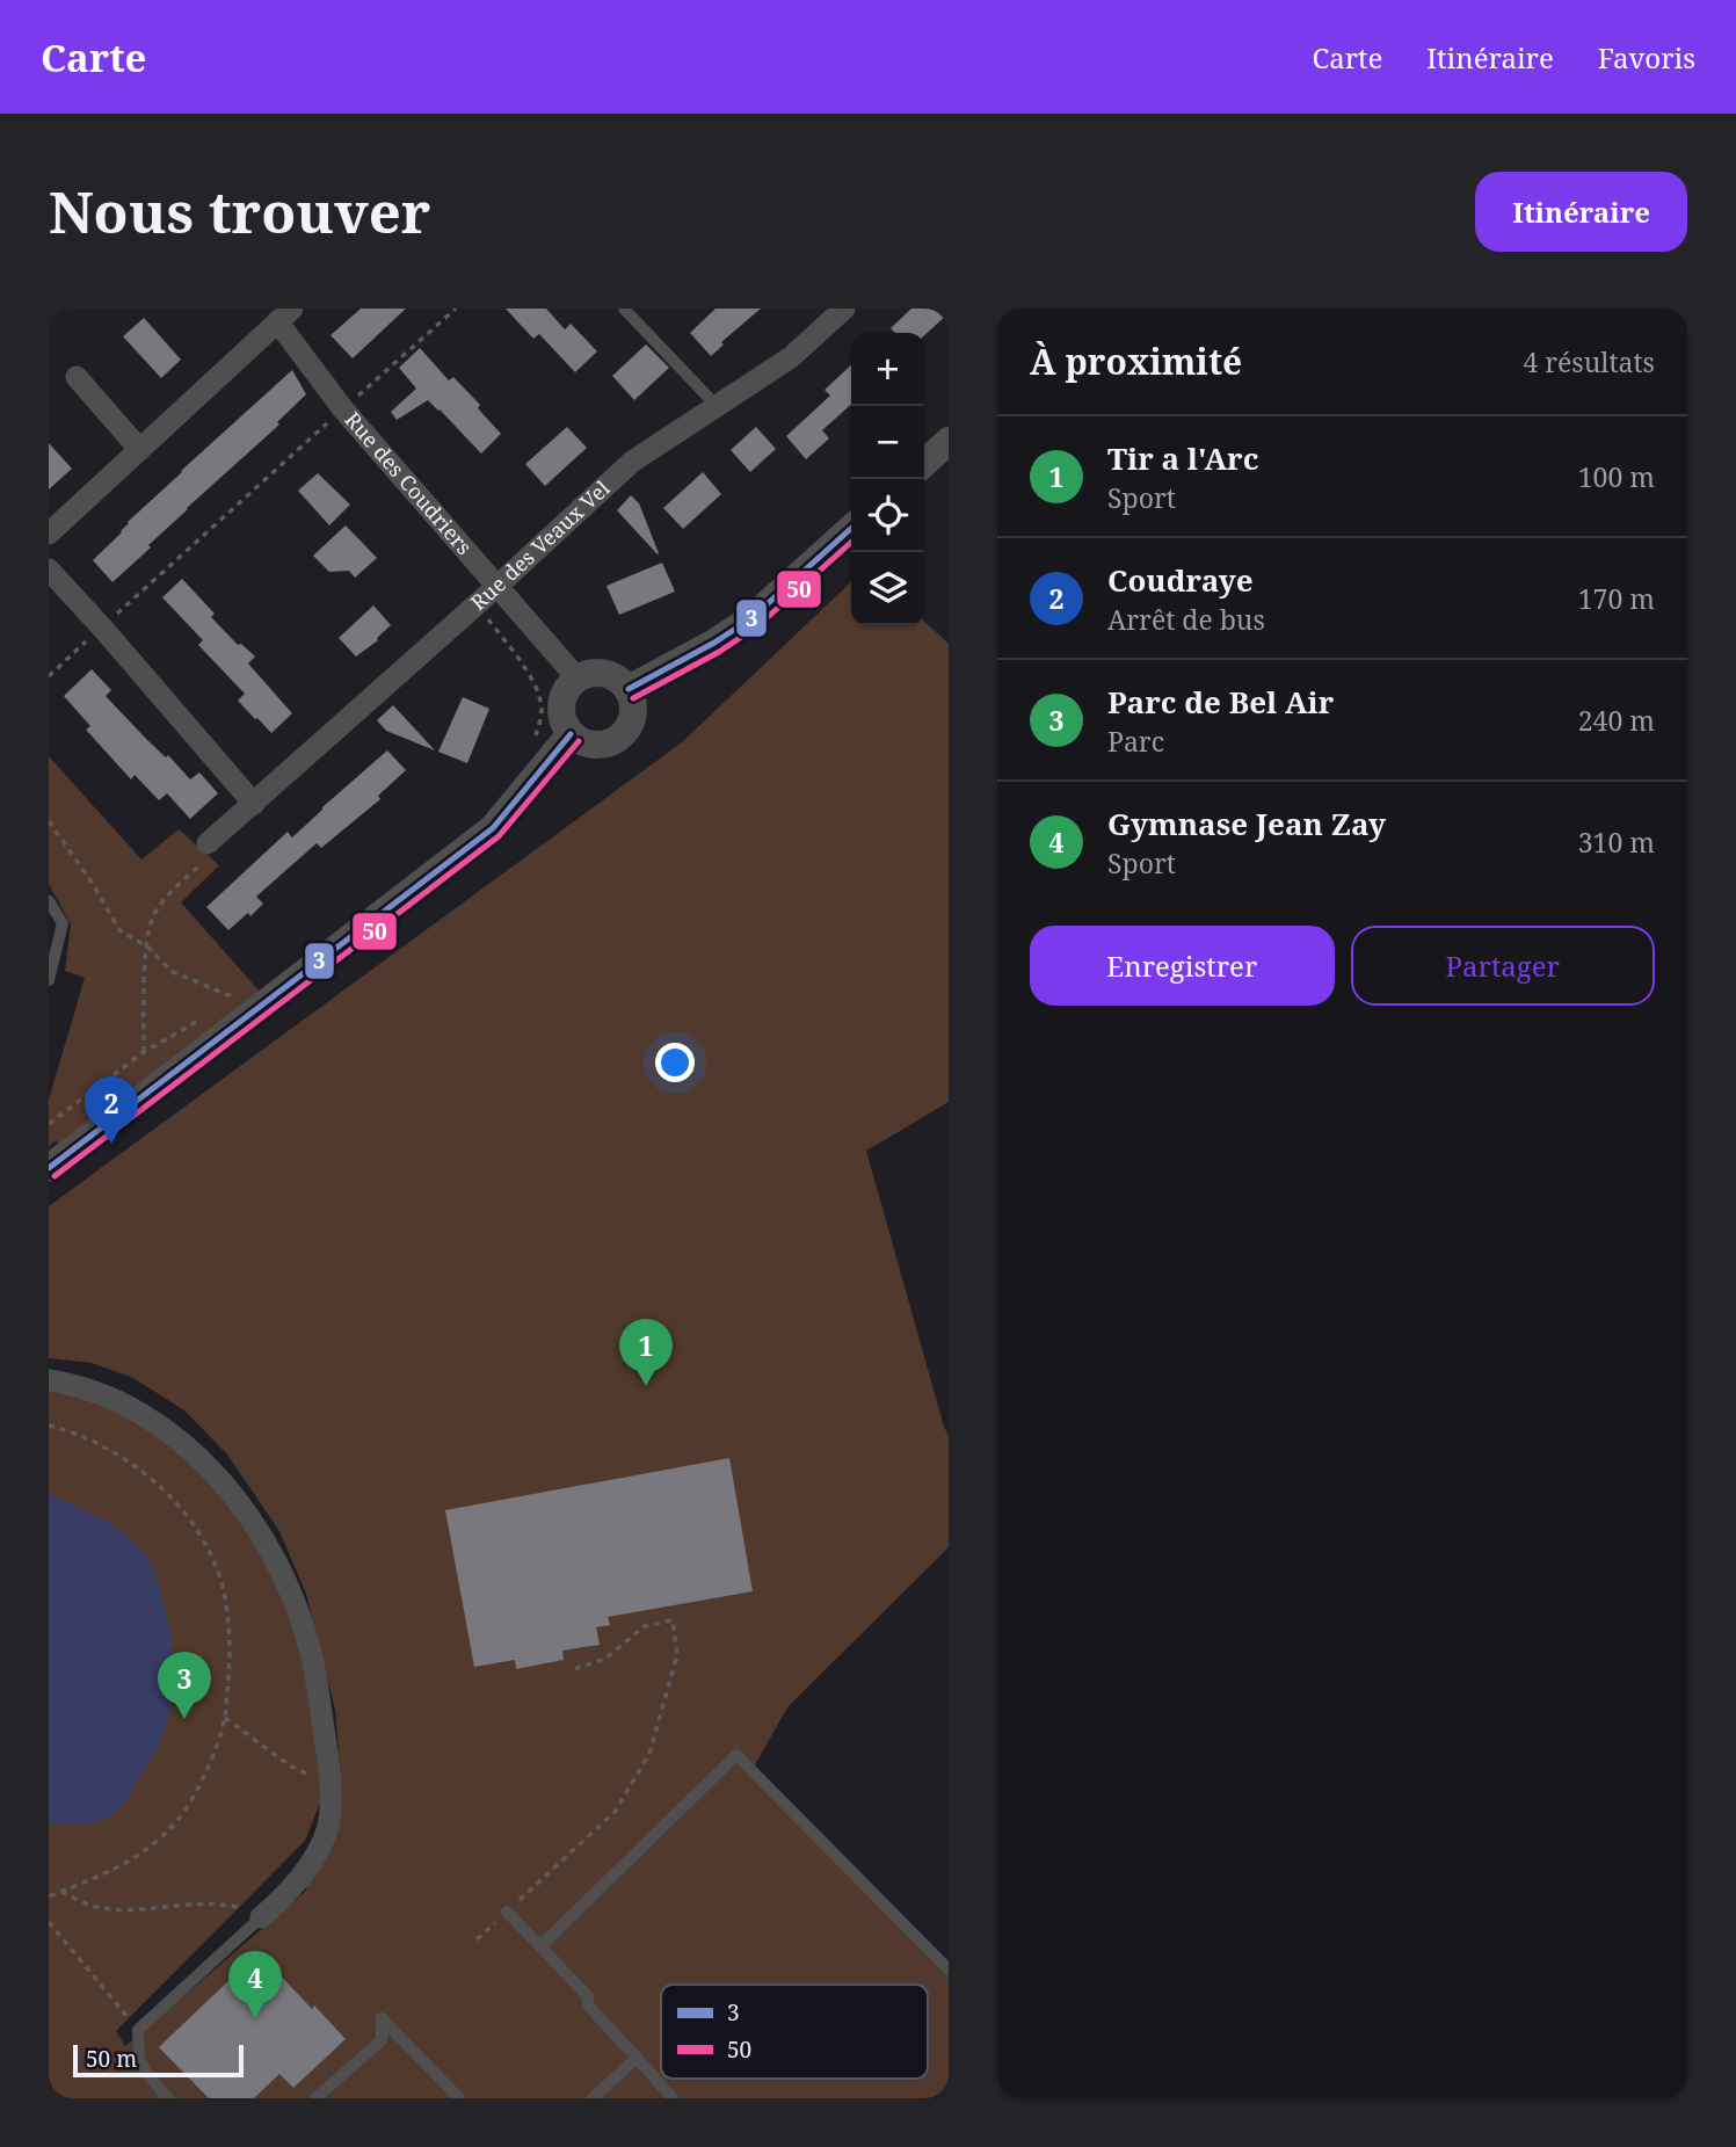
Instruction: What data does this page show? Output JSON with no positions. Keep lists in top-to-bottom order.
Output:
{
  "streets": {
    "street": ["Rue des Coudriers", "Rue des Veaux Vel"]
  },
  "crossings": [
    ["Rue des Coudriers", "Rue des Veaux Vel"]
  ],
  "lines": ["transit line 3", "transit line 50"],
  "legend": ["3", "50"],
  "scale_bar": "50 m",
  "page": {
    "header": "Carte",
    "nav": ["Carte", "Itinéraire", "Favoris"],
    "buttons": [
      "Itinéraire",
      ["Enregistrer", "Partager"]
    ],
    "title": "Nous trouver",
    "heading": ["À proximité", "4 résultats"],
    "map_buttons": ["+", "−"],
    "list": [
      {
        "mark": "1",
        "name": "Tir a l'Arc",
        "note": "Sport",
        "value": "100 m"
      },
      {
        "mark": "2",
        "name": "Coudraye",
        "note": "Arrêt de bus",
        "value": "170 m"
      },
      {
        "mark": "3",
        "name": "Parc de Bel Air",
        "note": "Parc",
        "value": "240 m"
      },
      {
        "mark": "4",
        "name": "Gymnase Jean Zay",
        "note": "Sport",
        "value": "310 m"
      }
    ],
    "pins": [
      "2",
      "1",
      "3",
      "4"
    ],
    "scale": "50 m"
  }
}
